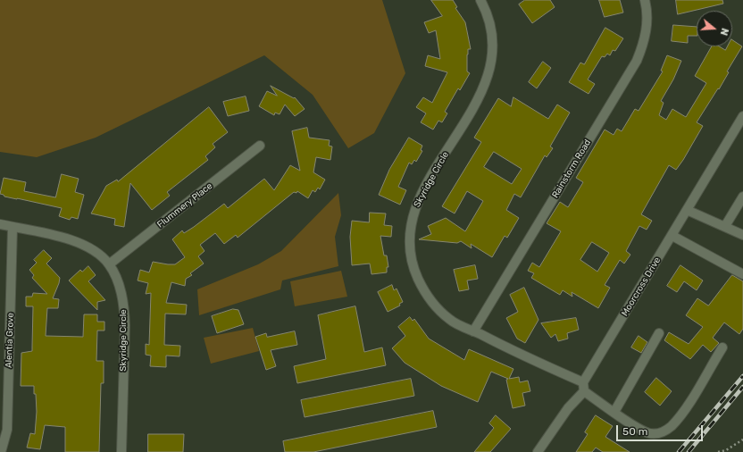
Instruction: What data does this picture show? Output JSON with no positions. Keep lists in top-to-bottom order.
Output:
{
  "streets": {
    "street": [
      "Rainstorm Road",
      "Skyridge Circle",
      "Flummery Place",
      "Moorcross Drive",
      "Alentia Grove"
    ]
  },
  "crossings": [
    ["Rainstorm Road", "Skyridge Circle"],
    ["Skyridge Circle", "Flummery Place"],
    ["Skyridge Circle", "Moorcross Drive"],
    ["Skyridge Circle", "Alentia Grove"]
  ],
  "scale_bar": "50 m",
  "north": "right"
}
